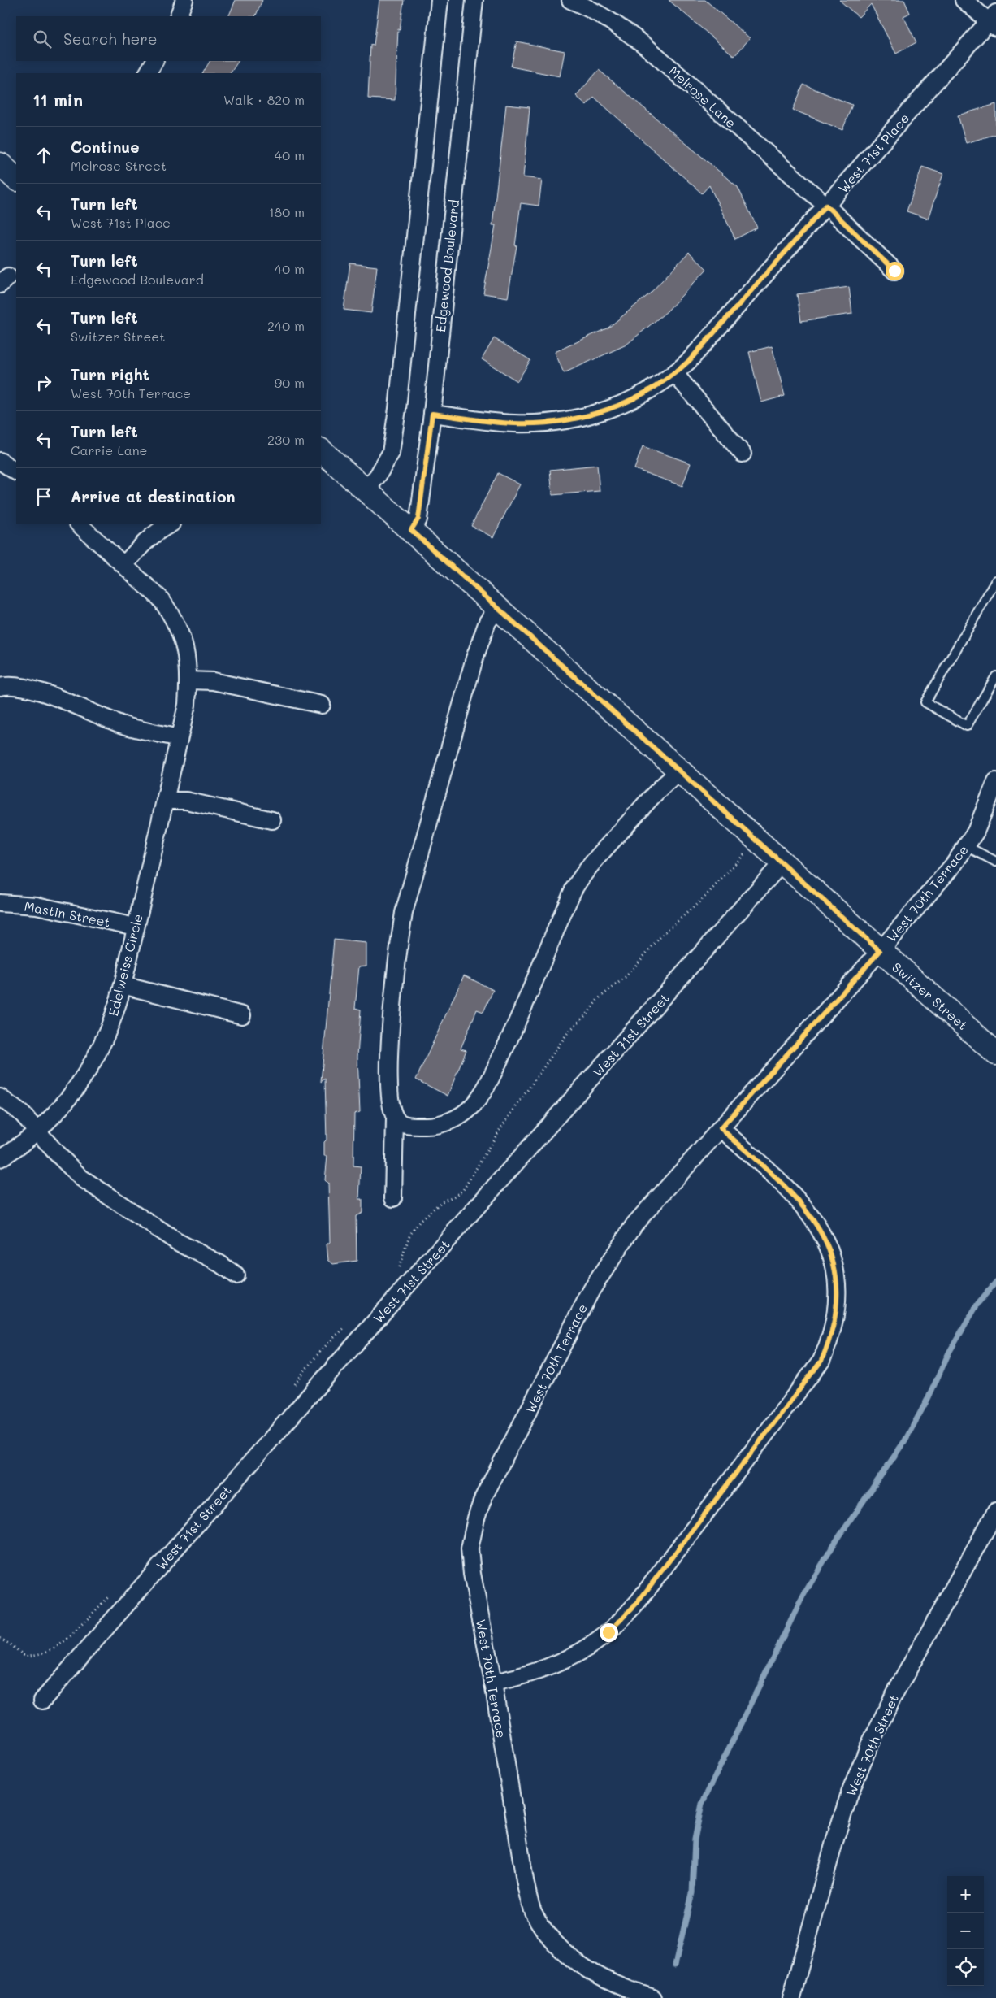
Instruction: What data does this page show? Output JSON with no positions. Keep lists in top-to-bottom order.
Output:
{
  "streets": {
    "street": [
      "Melrose Lane",
      "West 71st Place",
      "Edgewood Boulevard",
      "West 70th Terrace",
      "Mastin Street",
      "Edelweiss Circle",
      "Switzer Street",
      "West 71st Street",
      "West 70th Street"
    ]
  },
  "crossings": [
    ["Melrose Lane", "West 71st Place"],
    ["West 71st Place", "Edgewood Boulevard"],
    ["Edgewood Boulevard", "Switzer Street"],
    ["West 70th Terrace", "Switzer Street"],
    ["Mastin Street", "Edelweiss Circle"],
    ["Switzer Street", "West 71st Street"]
  ],
  "page": {
    "search": "Search here",
    "heading": ["11 min", "Walk · 820 m"],
    "list": [
      ["Continue", "Melrose Street", "40 m"],
      ["Turn left", "West 71st Place", "180 m"],
      ["Turn left", "Edgewood Boulevard", "40 m"],
      ["Turn left", "Switzer Street", "240 m"],
      ["Turn right", "West 70th Terrace", "90 m"],
      ["Turn left", "Carrie Lane", "230 m"],
      "Arrive at destination"
    ],
    "map_buttons": ["+", "−"]
  }
}
